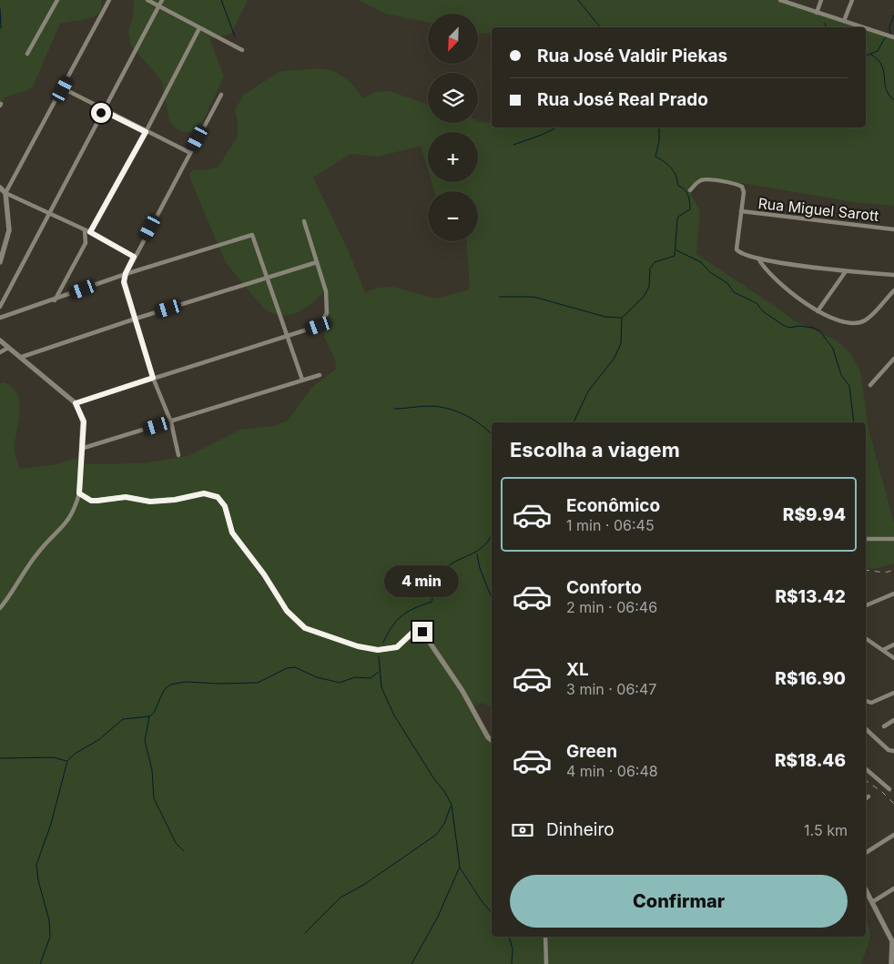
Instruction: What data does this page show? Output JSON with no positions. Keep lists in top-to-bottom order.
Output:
{
  "streets": {
    "street": ["Rua Miguel Sarott"]
  },
  "north": "bottom left",
  "page": {
    "map_buttons": ["+", "−"],
    "banner": ["Rua José Valdir Piekas", "Rua José Real Prado"],
    "heading": "Escolha a viagem",
    "list": [
      {
        "name": "Econômico",
        "note": "1 min · 06:45",
        "value": "R$9.94"
      },
      {
        "name": "Conforto",
        "note": "2 min · 06:46",
        "value": "R$13.42"
      },
      {
        "name": "XL",
        "note": "3 min · 06:47",
        "value": "R$16.90"
      },
      {
        "name": "Green",
        "note": "4 min · 06:48",
        "value": "R$18.46"
      }
    ],
    "bubble": "4 min",
    "pay": ["Dinheiro", "1.5 km"],
    "buttons": "Confirmar"
  }
}
